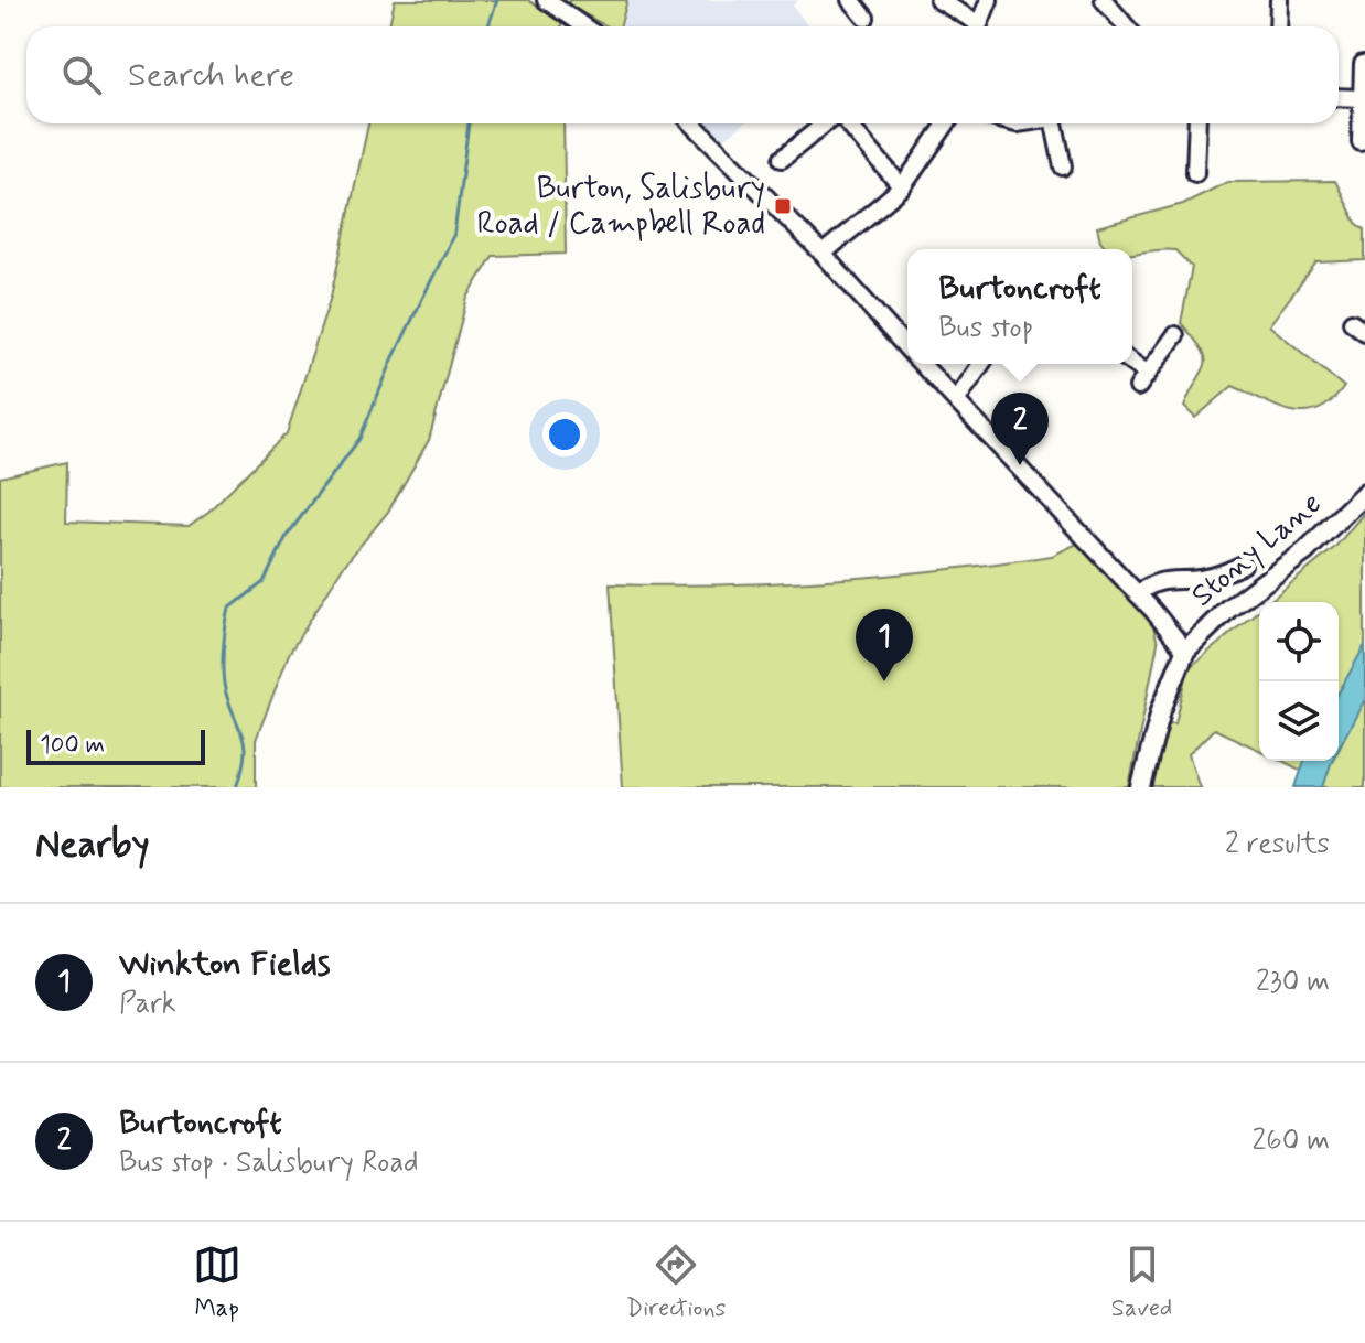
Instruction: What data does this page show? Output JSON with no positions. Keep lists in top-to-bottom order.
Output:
{
  "streets": {
    "main road": ["Stony Lane"]
  },
  "places": {
    "transit": ["Burton, Salisbury Road / Campbell Road"]
  },
  "scale_bar": "100 m",
  "page": {
    "search": "Search here",
    "popup": ["Burtoncroft", "Bus stop"],
    "pins": ["2", "1"],
    "scale": "100 m",
    "heading": ["Nearby", "2 results"],
    "list": [
      {
        "mark": "1",
        "name": "Winkton Fields",
        "note": "Park",
        "value": "230 m"
      },
      {
        "mark": "2",
        "name": "Burtoncroft",
        "note": "Bus stop · Salisbury Road",
        "value": "260 m"
      }
    ],
    "nav": ["Map", "Directions", "Saved"]
  }
}
